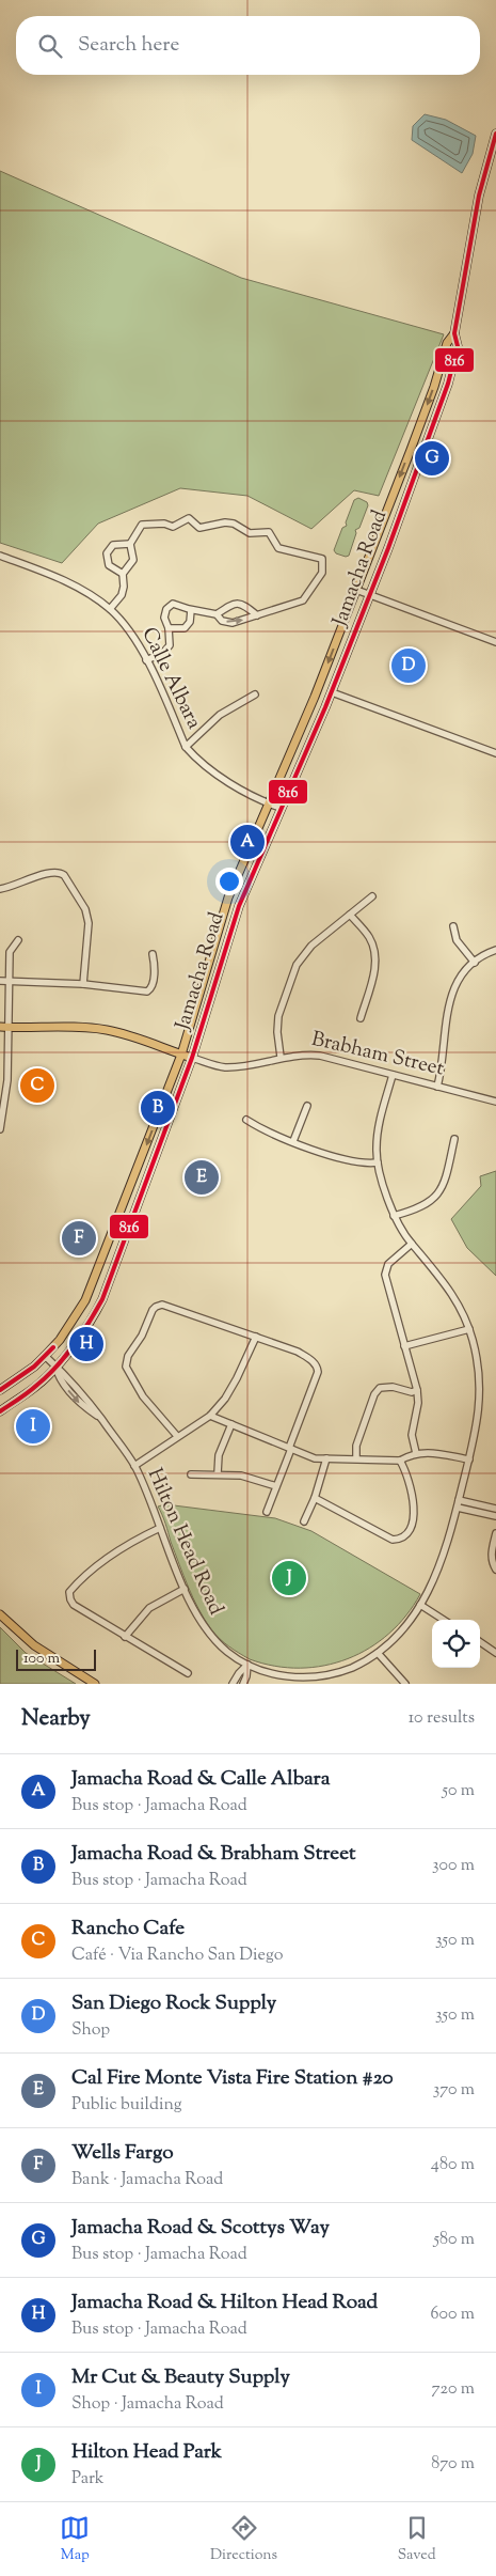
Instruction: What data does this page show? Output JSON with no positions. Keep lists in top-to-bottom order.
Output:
{
  "streets": {
    "main road": ["Jamacha Road", "Brabham Street"],
    "street": ["Calle Albara", "Hilton Head Road"]
  },
  "crossings": [
    ["Jamacha Road", "Calle Albara"],
    ["Jamacha Road", "Brabham Street"],
    ["Jamacha Road", "Hilton Head Road"],
    ["Brabham Street", "Hilton Head Road"]
  ],
  "lines": ["transit line 816"],
  "scale_bar": "100 m",
  "page": {
    "search": "Search here",
    "pins": [
      "G",
      "D",
      "A",
      "C",
      "B",
      "E",
      "F",
      "H",
      "I",
      "J"
    ],
    "scale": "100 m",
    "heading": ["Nearby", "10 results"],
    "list": [
      {
        "mark": "A",
        "name": "Jamacha Road & Calle Albara",
        "note": "Bus stop · Jamacha Road",
        "value": "50 m"
      },
      {
        "mark": "B",
        "name": "Jamacha Road & Brabham Street",
        "note": "Bus stop · Jamacha Road",
        "value": "300 m"
      },
      {
        "mark": "C",
        "name": "Rancho Cafe",
        "note": "Café · Via Rancho San Diego",
        "value": "350 m"
      },
      {
        "mark": "D",
        "name": "San Diego Rock Supply",
        "note": "Shop",
        "value": "350 m"
      },
      {
        "mark": "E",
        "name": "Cal Fire Monte Vista Fire Station #20",
        "note": "Public building",
        "value": "370 m"
      },
      {
        "mark": "F",
        "name": "Wells Fargo",
        "note": "Bank · Jamacha Road",
        "value": "480 m"
      },
      {
        "mark": "G",
        "name": "Jamacha Road & Scottys Way",
        "note": "Bus stop · Jamacha Road",
        "value": "580 m"
      },
      {
        "mark": "H",
        "name": "Jamacha Road & Hilton Head Road",
        "note": "Bus stop · Jamacha Road",
        "value": "600 m"
      },
      {
        "mark": "I",
        "name": "Mr Cut & Beauty Supply",
        "note": "Shop · Jamacha Road",
        "value": "720 m"
      },
      {
        "mark": "J",
        "name": "Hilton Head Park",
        "note": "Park",
        "value": "870 m"
      }
    ],
    "nav": ["Map", "Directions", "Saved"]
  }
}
